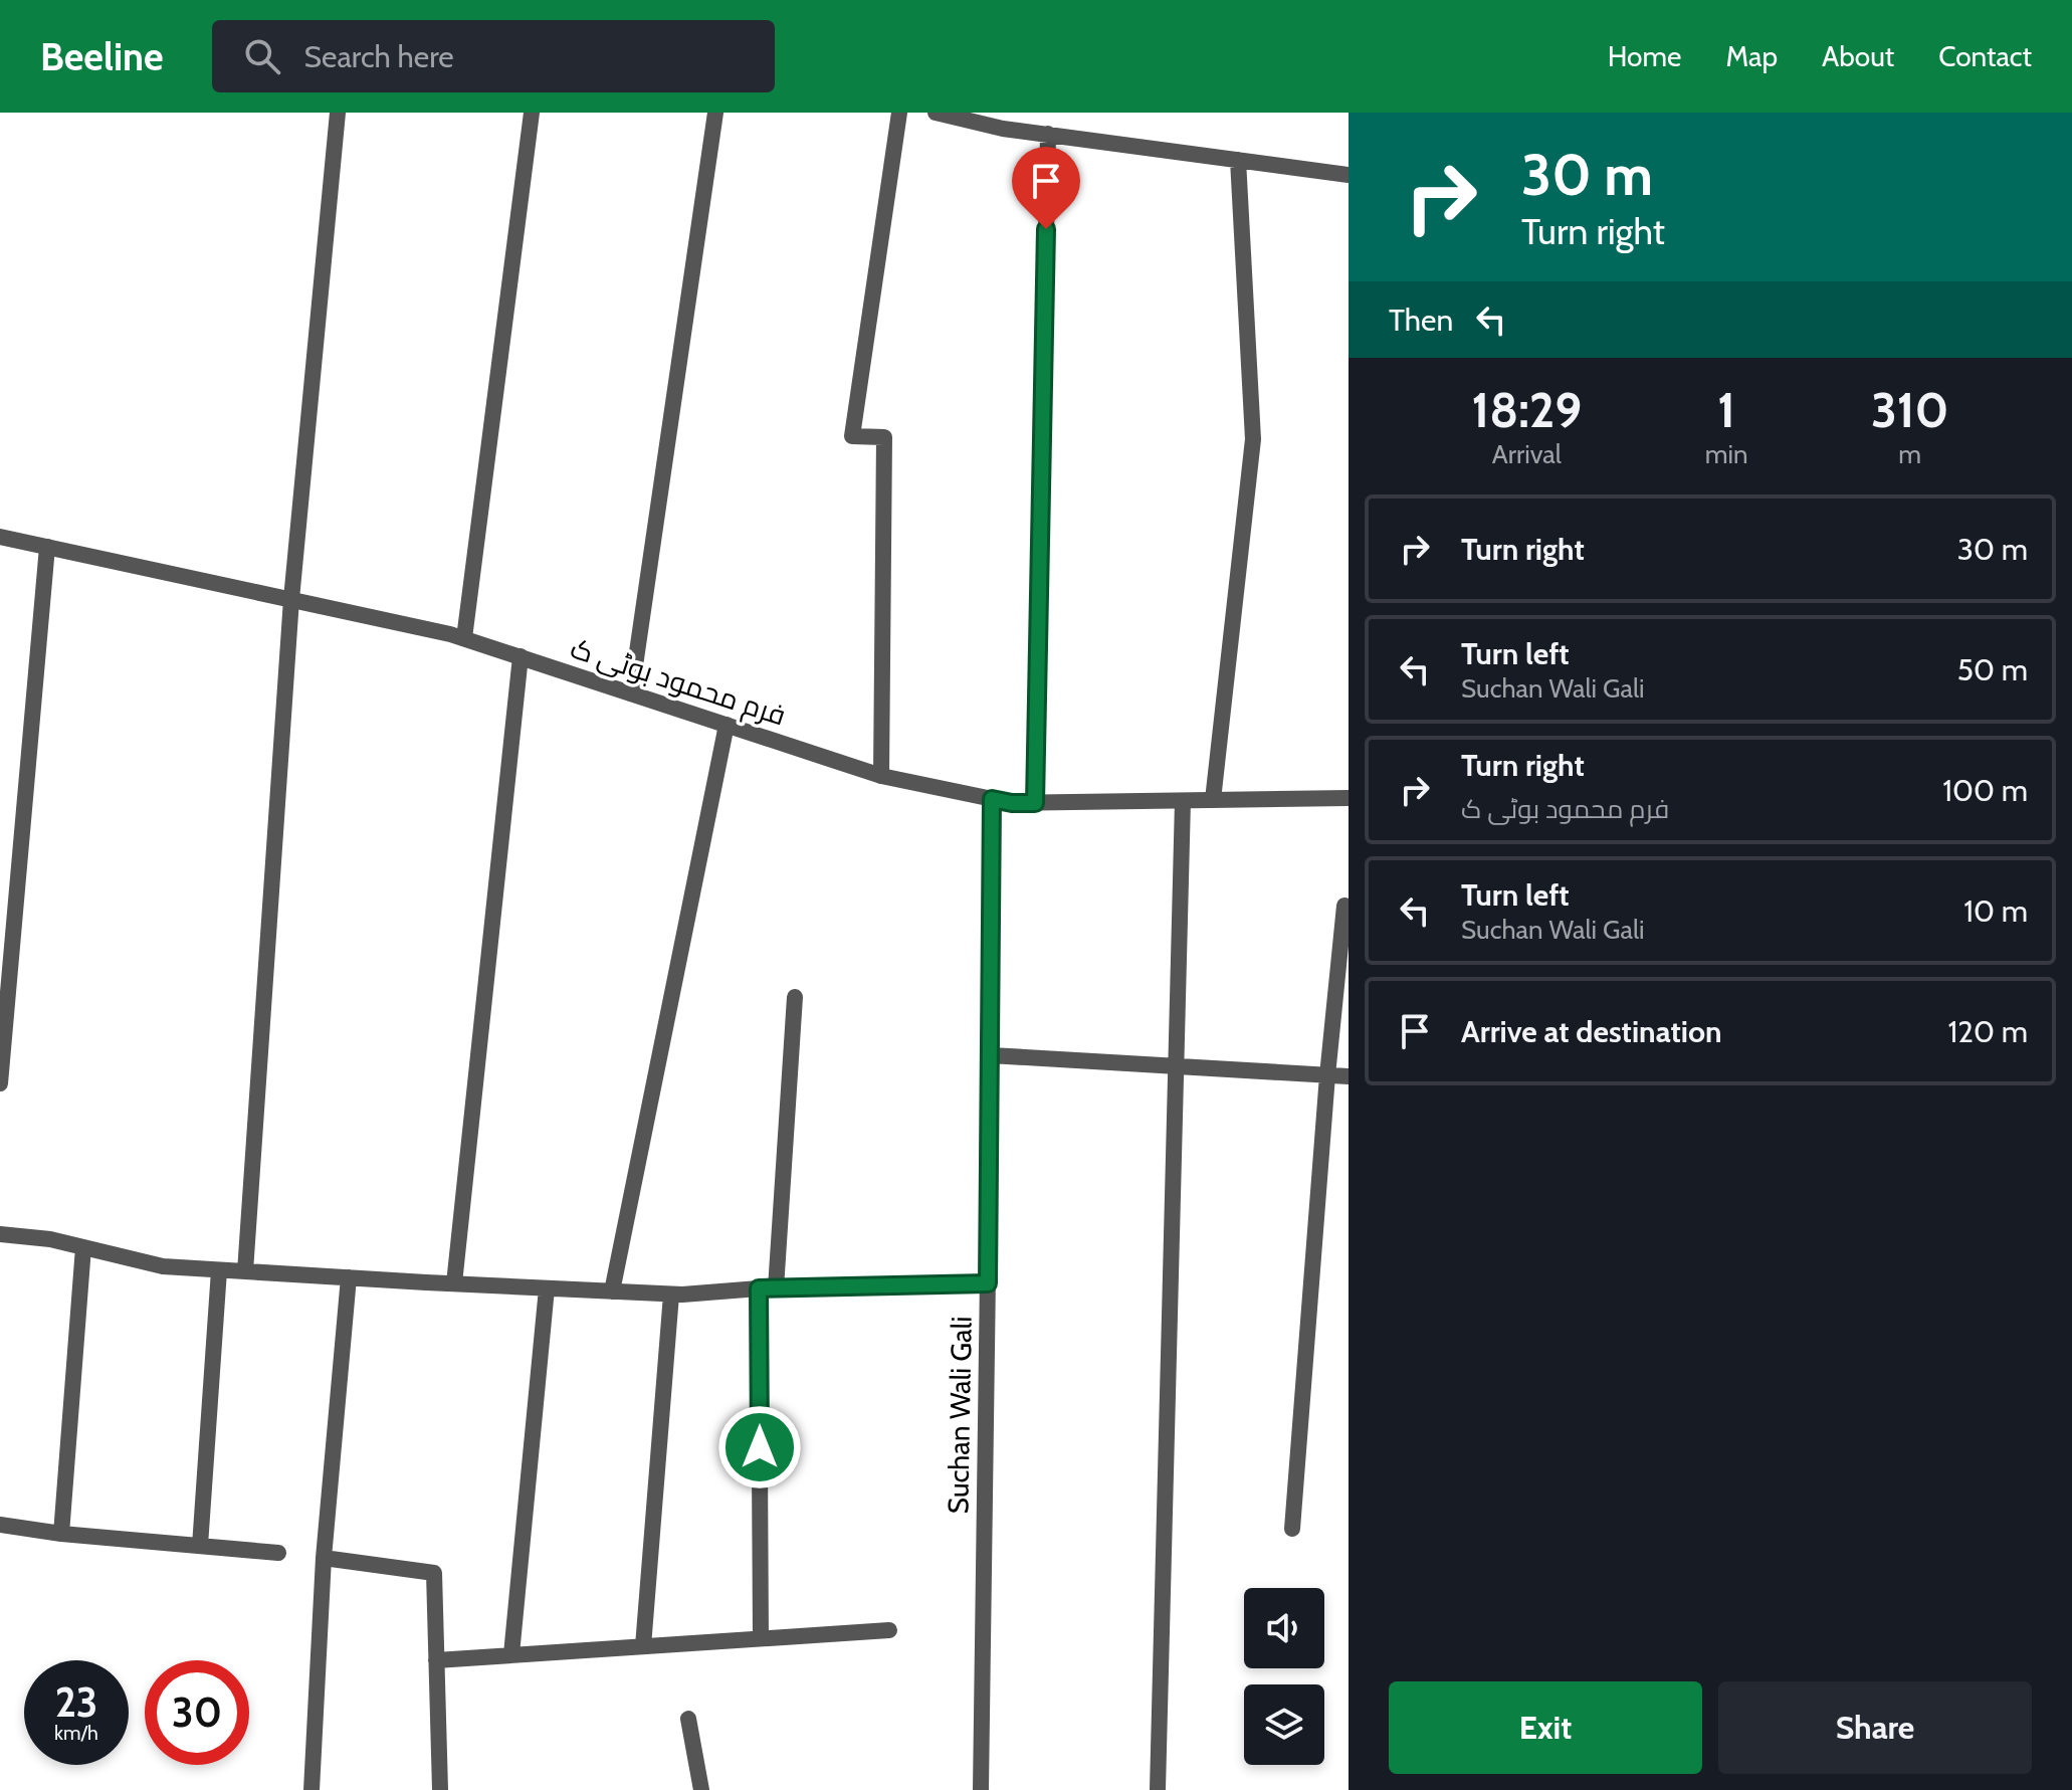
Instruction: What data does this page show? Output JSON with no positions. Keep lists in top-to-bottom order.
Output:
{
  "streets": {
    "street": ["فرم محمود بوٹی ک", "Suchan Wali Gali"]
  },
  "crossings": [
    ["فرم محمود بوٹی ک", "Suchan Wali Gali"]
  ],
  "page": {
    "header": "Beeline",
    "search": "Search here",
    "nav": [
      "Home",
      "Map",
      "About",
      "Contact"
    ],
    "turn": ["30 m", "Turn right"],
    "then": "Then",
    "eta": [
      "18:29",
      "Arrival",
      "1",
      "min",
      "310",
      "m"
    ],
    "list": [
      {
        "name": "Turn right",
        "value": "30 m"
      },
      {
        "name": "Turn left",
        "note": "Suchan Wali Gali",
        "value": "50 m"
      },
      {
        "name": "Turn right",
        "note": "فرم محمود بوٹی ک",
        "value": "100 m"
      },
      {
        "name": "Turn left",
        "note": "Suchan Wali Gali",
        "value": "10 m"
      },
      {
        "name": "Arrive at destination",
        "value": "120 m"
      }
    ],
    "speed": "23 km/h",
    "limit": "30",
    "buttons": ["Exit", "Share"]
  }
}
